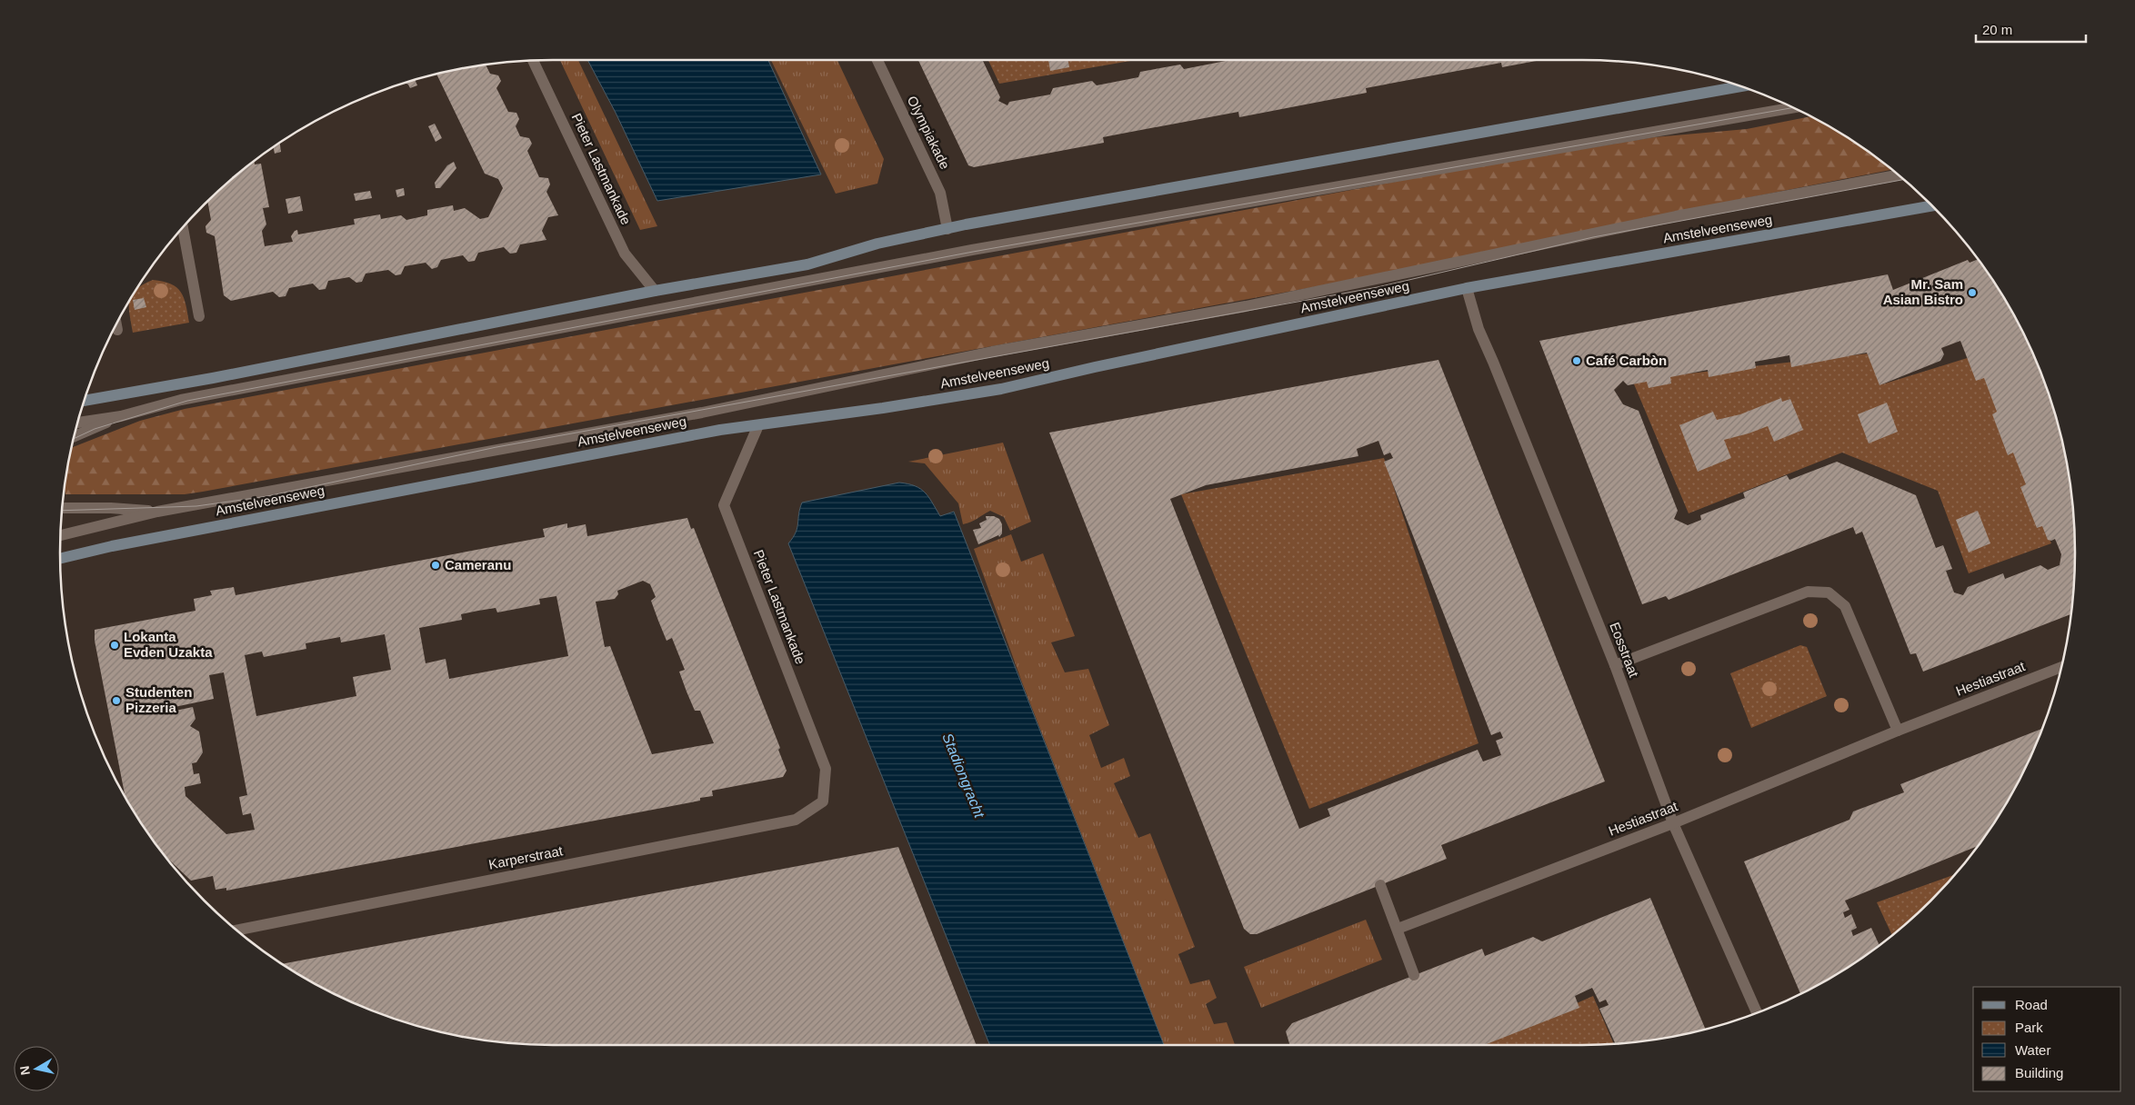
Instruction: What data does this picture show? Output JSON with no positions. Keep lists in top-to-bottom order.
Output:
{
  "streets": {
    "main road": ["Amstelveenseweg"],
    "street": [
      "Olympiakade",
      "Pieter Lastmankade",
      "Eosstraat",
      "Hestiastraat",
      "Karperstraat"
    ]
  },
  "crossings": [
    ["Pieter Lastmankade", "Amstelveenseweg"],
    ["Pieter Lastmankade", "Karperstraat"],
    ["Amstelveenseweg", "Eosstraat"],
    ["Eosstraat", "Hestiastraat"]
  ],
  "water": ["Stadiongracht"],
  "places": [
    "Mr. Sam Asian Bistro",
    "Café Carbòn",
    "Cameranu",
    "Lokanta Evden Uzakta",
    "Studenten Pizzeria"
  ],
  "legend": [
    "Road",
    "Park",
    "Water",
    "Building"
  ],
  "scale_bar": "20 m",
  "north": "left"
}
